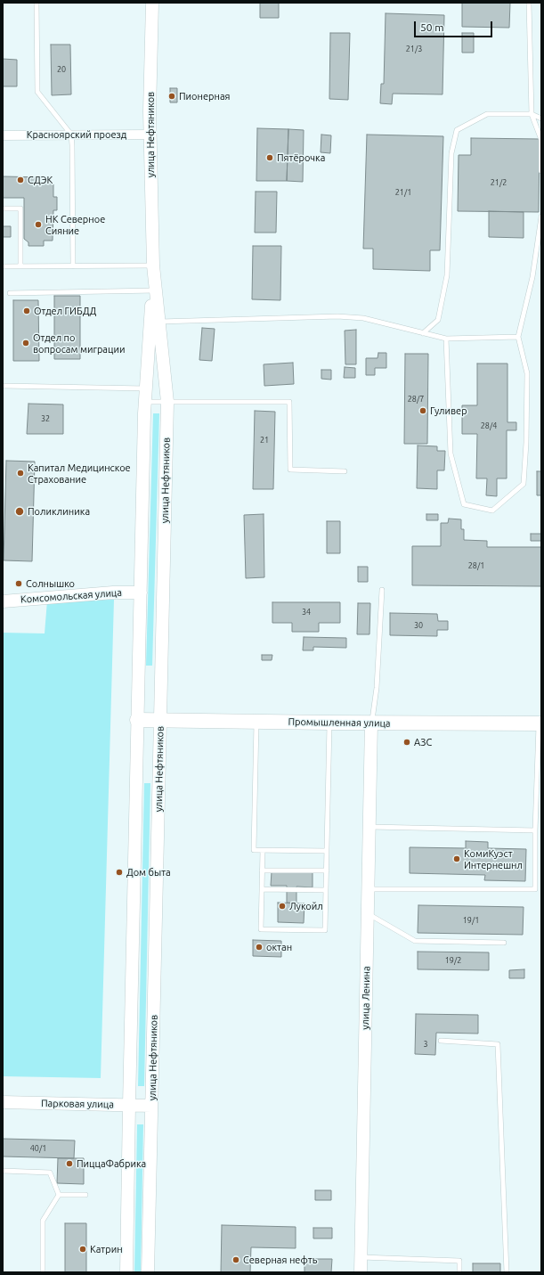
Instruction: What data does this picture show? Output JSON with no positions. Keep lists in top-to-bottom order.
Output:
{
  "streets": {
    "main road": [
      "улица Нефтяников",
      "Комсомольская улица",
      "Промышленная улица",
      "улица Ленина",
      "Парковая улица"
    ],
    "street": ["Красноярский проезд"]
  },
  "crossings": [
    ["Красноярский проезд", "улица Нефтяников"],
    ["улица Нефтяников", "Комсомольская улица"],
    ["улица Нефтяников", "Промышленная улица"],
    ["улица Нефтяников", "Парковая улица"],
    ["Промышленная улица", "улица Ленина"]
  ],
  "places": [
    "Пионерная",
    "Пятёрочка",
    "СДЭК",
    "НК Северное Сияние",
    "Отдел ГИБДД",
    "Отдел по вопросам миграции",
    "Гуливер",
    "Капитал Медицинское Страхование",
    "Поликлиника",
    "Солнышко",
    "АЗС",
    "КомиКуэст Интернешнл",
    "Дом быта",
    "Лукойл",
    "октан",
    "ПиццаФабрика",
    "Катрин",
    "Северная нефть"
  ],
  "house_numbers": [
    "21/3",
    "20",
    "21/2",
    "21/1",
    "28/7",
    "32",
    "28/4",
    "21",
    "28/1",
    "34",
    "30",
    "19/1",
    "19/2",
    "3",
    "40/1"
  ],
  "scale_bar": "50 m"
}
